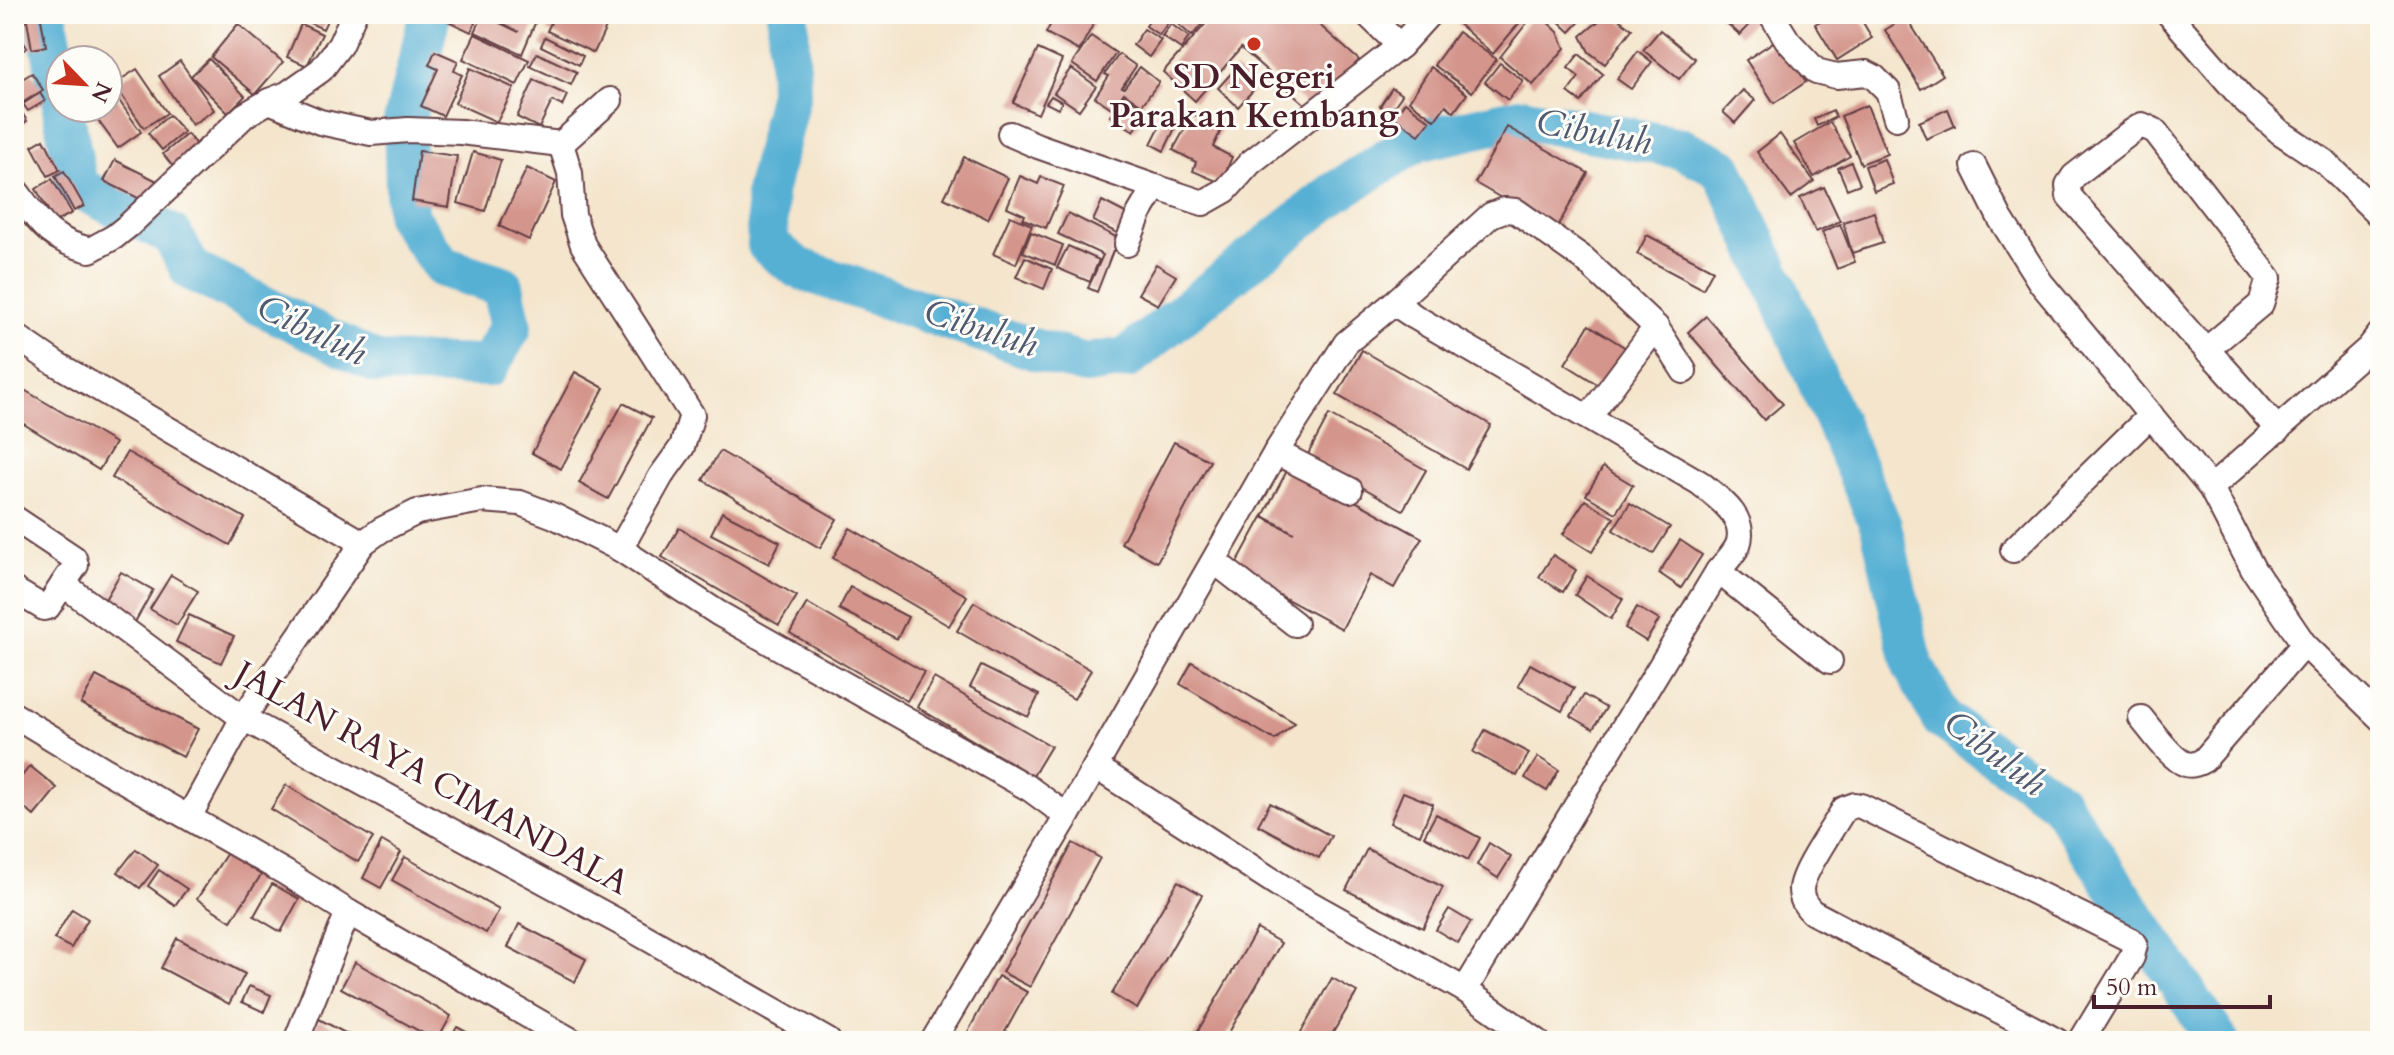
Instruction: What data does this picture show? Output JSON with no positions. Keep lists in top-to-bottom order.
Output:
{
  "streets": {
    "street": ["JALAN RAYA CIMANDALA"]
  },
  "water": ["Cibuluh"],
  "places": ["SD Negeri Parakan Kembang"],
  "scale_bar": "50 m",
  "north": "bottom right"
}
